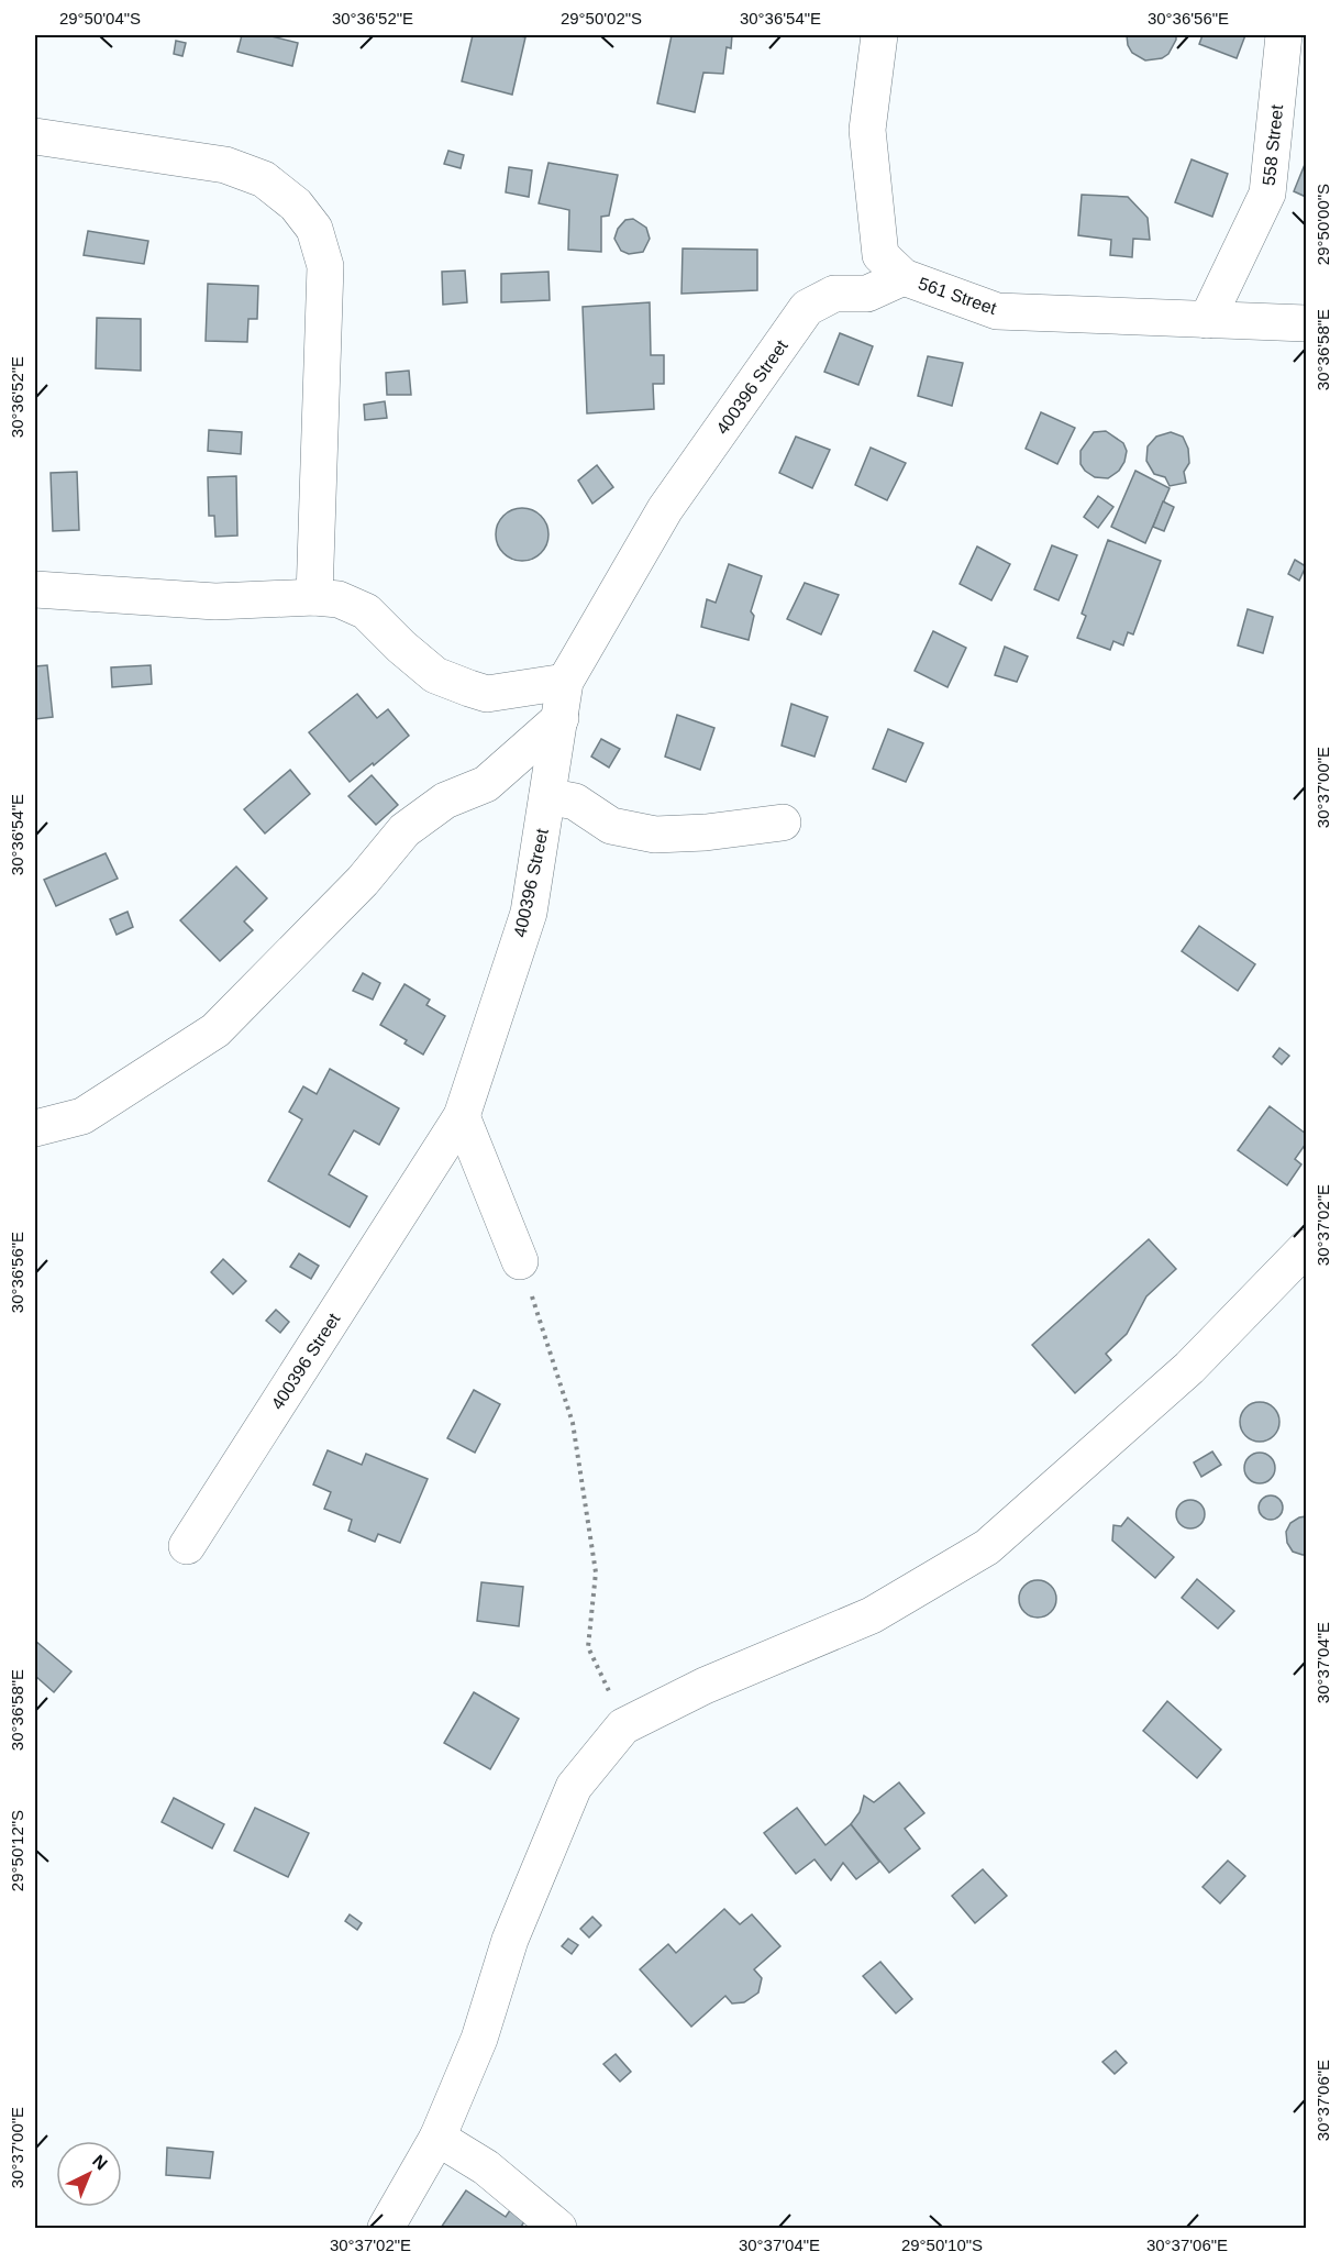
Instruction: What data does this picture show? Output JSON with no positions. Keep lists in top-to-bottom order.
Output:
{
  "streets": {
    "street": ["558 Street", "561 Street", "400396 Street"]
  },
  "crossings": [
    ["558 Street", "561 Street"],
    ["561 Street", "400396 Street"]
  ],
  "north": "top right",
  "coordinates": [
    "29°50'04\"S",
    "30°36'52\"E",
    "29°50'02\"S",
    "30°36'54\"E",
    "30°36'56\"E",
    "29°50'00\"S",
    "30°36'58\"E",
    "30°37'00\"E",
    "30°37'02\"E",
    "30°37'04\"E",
    "29°50'12\"S",
    "30°37'06\"E",
    "29°50'10\"S"
  ]
}
